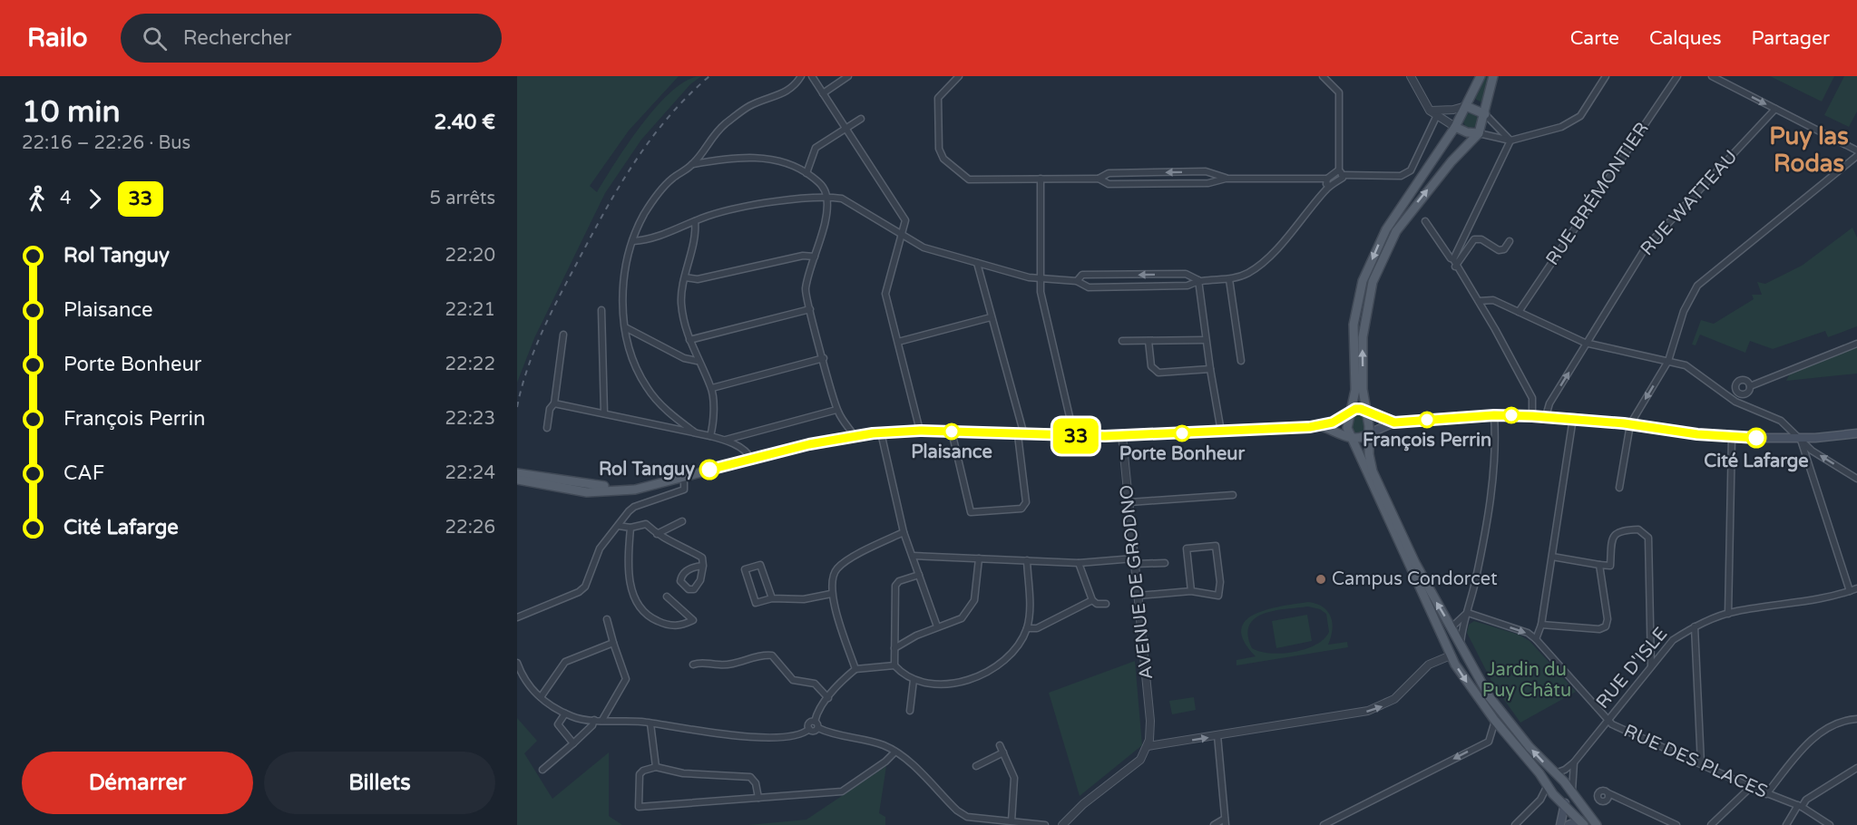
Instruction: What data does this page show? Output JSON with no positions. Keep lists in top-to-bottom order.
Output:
{
  "streets": {
    "street": [
      "RUE BRÉMONTIER",
      "RUE WATTEAU",
      "AVENUE DE GRODNO",
      "RUE D'ISLE",
      "RUE DES PLACES"
    ]
  },
  "crossings": [
    ["RUE D'ISLE", "RUE DES PLACES"]
  ],
  "districts": ["Puy las Rodas"],
  "parks": ["Jardin du Puy Châtu"],
  "places": [
    "François Perrin",
    "Plaisance",
    "Porte Bonheur",
    "Cité Lafarge",
    "Rol Tanguy",
    "Campus Condorcet"
  ],
  "lines": ["bus line 33"],
  "page": {
    "header": "Railo",
    "search": "Rechercher",
    "nav": ["Carte", "Calques", "Partager"],
    "heading": ["10 min", "22:16 – 22:26 · Bus", "2.40 €"],
    "on_map": "33",
    "legs": ["4", "33", "5 arrêts"],
    "list": [
      {
        "name": "Rol Tanguy",
        "value": "22:20"
      },
      {
        "name": "Plaisance",
        "value": "22:21"
      },
      {
        "name": "Porte Bonheur",
        "value": "22:22"
      },
      {
        "name": "François Perrin",
        "value": "22:23"
      },
      {
        "name": "CAF",
        "value": "22:24"
      },
      {
        "name": "Cité Lafarge",
        "value": "22:26"
      }
    ],
    "buttons": ["Démarrer", "Billets"]
  }
}
